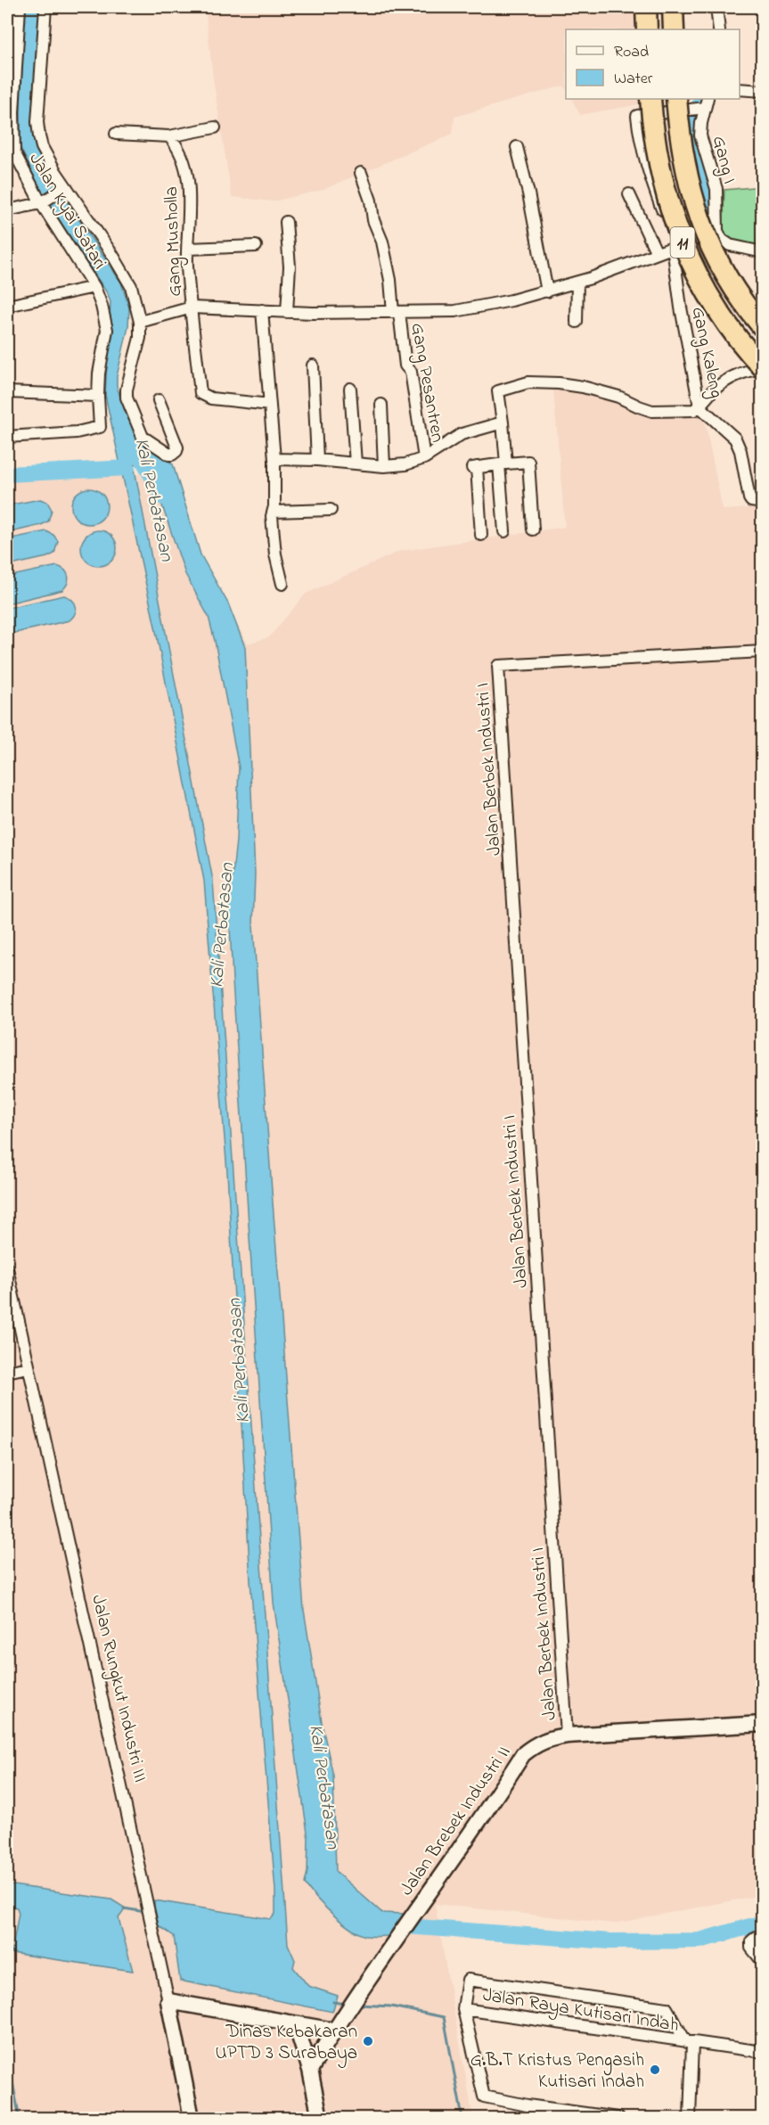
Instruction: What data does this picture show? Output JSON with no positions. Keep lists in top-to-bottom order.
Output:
{
  "streets": {
    "highway": ["11"],
    "street": [
      "Gang I",
      "Jalan Kyai Satari",
      "Gang Musholla",
      "Gang Kaleng",
      "Gang Pesantren",
      "Jalan Berbek Industri I",
      "Jalan Rungkut Industri III",
      "Jalan Brebek Industri II",
      "Jalan Raya Kutisari Indah"
    ]
  },
  "crossings": [
    ["11", "Gang Kaleng"],
    ["Jalan Berbek Industri I", "Jalan Brebek Industri II"]
  ],
  "water": ["Kali Perbatasan"],
  "places": ["Dinas Kebakaran UPTD 3 Surabaya", "G.B.T Kristus Pengasih Kutisari Indah"],
  "legend": ["Road", "Water"]
}
